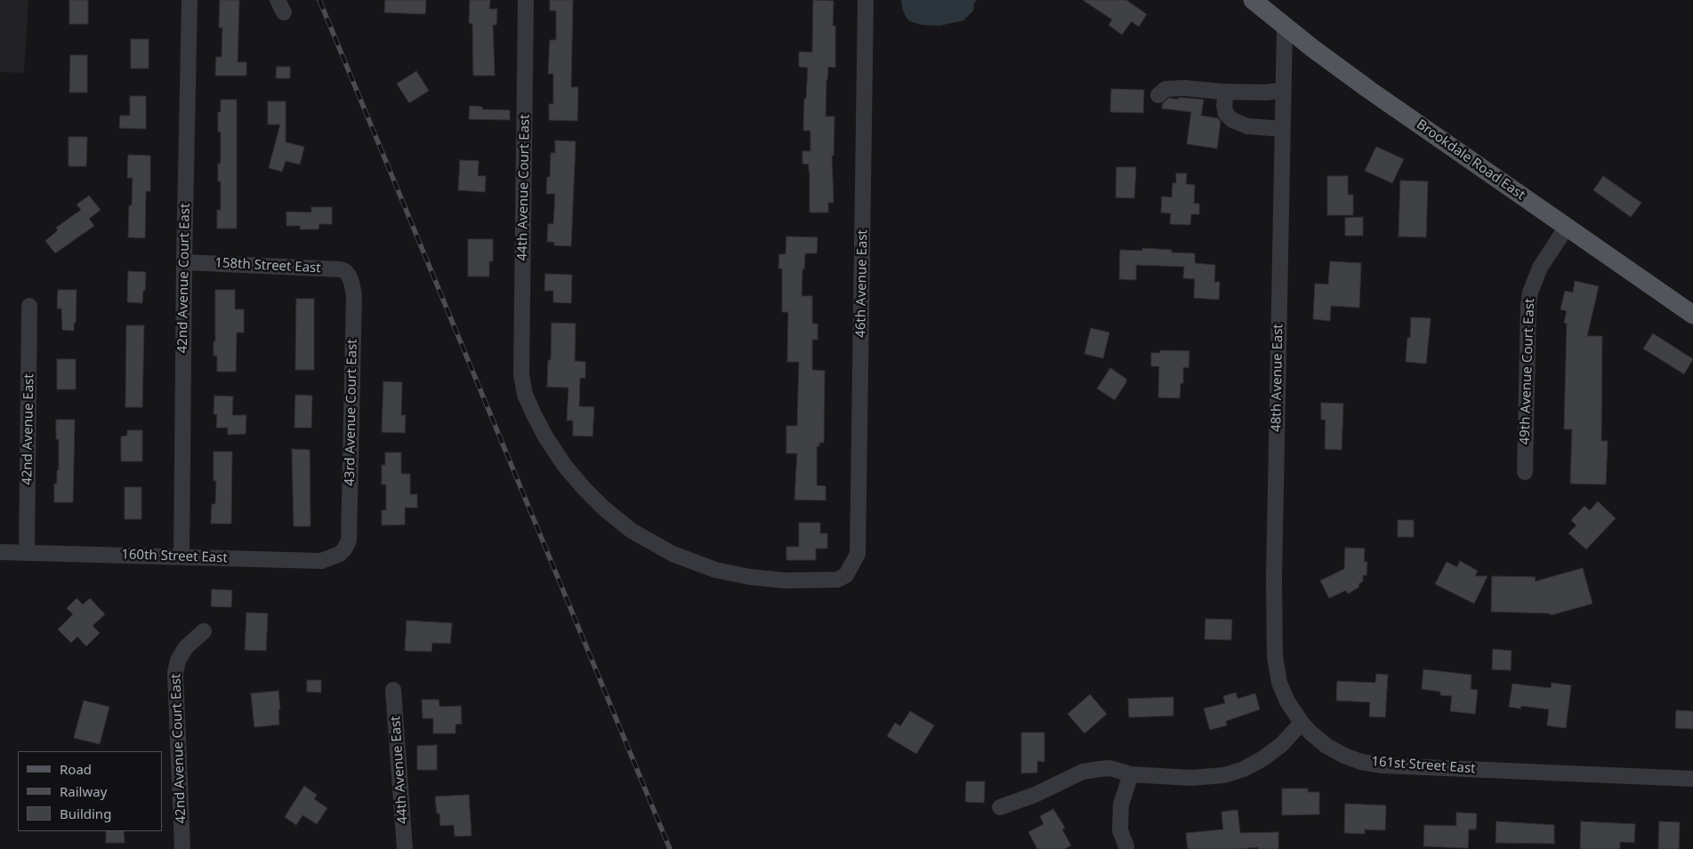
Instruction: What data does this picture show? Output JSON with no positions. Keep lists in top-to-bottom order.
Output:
{
  "streets": {
    "main road": ["Brookdale Road East"],
    "street": [
      "44th Avenue Court East",
      "158th Street East",
      "42nd Avenue Court East",
      "46th Avenue East",
      "49th Avenue Court East",
      "48th Avenue East",
      "43rd Avenue Court East",
      "42nd Avenue East",
      "160th Street East",
      "161st Street East",
      "44th Avenue East"
    ]
  },
  "crossings": [
    ["Brookdale Road East", "49th Avenue Court East"],
    ["Brookdale Road East", "48th Avenue East"],
    ["44th Avenue Court East", "46th Avenue East"],
    ["158th Street East", "42nd Avenue Court East"],
    ["158th Street East", "43rd Avenue Court East"],
    ["42nd Avenue Court East", "160th Street East"],
    ["48th Avenue East", "161st Street East"],
    ["43rd Avenue Court East", "160th Street East"],
    ["42nd Avenue East", "160th Street East"]
  ],
  "legend": ["Road", "Railway", "Building"]
}
